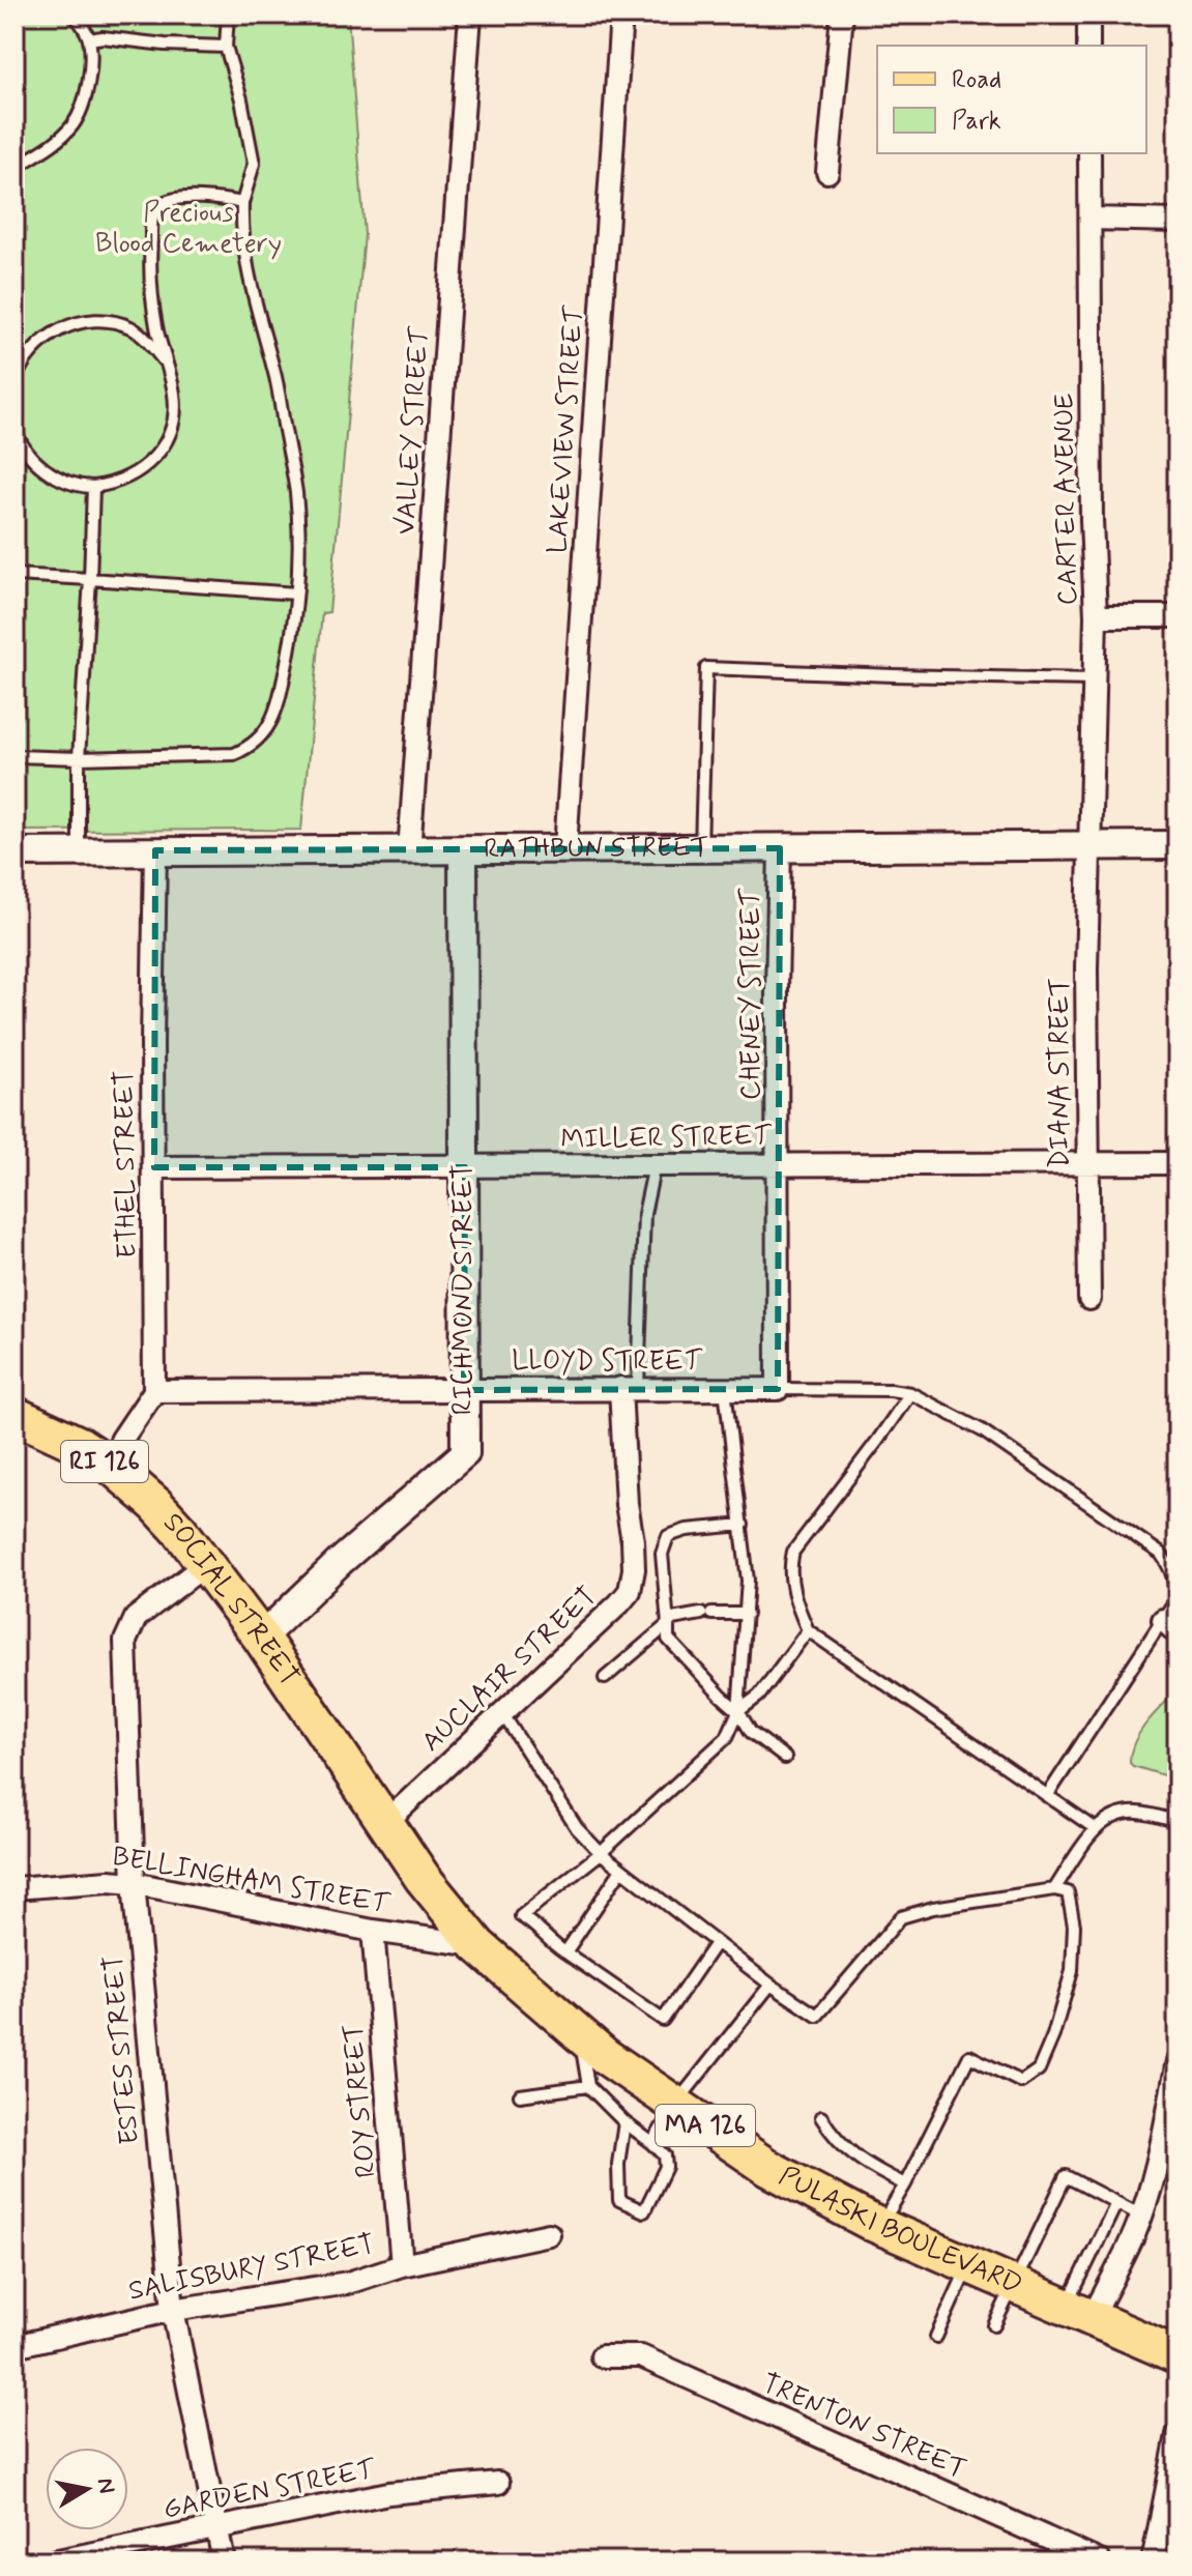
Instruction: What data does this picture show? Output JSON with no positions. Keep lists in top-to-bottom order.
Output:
{
  "streets": {
    "main road": [
      "RI 126",
      "SOCIAL STREET",
      "MA 126",
      "PULASKI BOULEVARD"
    ],
    "street": [
      "LAKEVIEW STREET",
      "VALLEY STREET",
      "CARTER AVENUE",
      "RATHBUN STREET",
      "CHENEY STREET",
      "DIANA STREET",
      "MILLER STREET",
      "ETHEL STREET",
      "RICHMOND STREET",
      "LLOYD STREET",
      "AUCLAIR STREET",
      "BELLINGHAM STREET",
      "ESTES STREET",
      "ROY STREET",
      "SALISBURY STREET",
      "TRENTON STREET",
      "GARDEN STREET"
    ]
  },
  "crossings": [
    ["LAKEVIEW STREET", "RATHBUN STREET"],
    ["VALLEY STREET", "RATHBUN STREET"],
    ["CARTER AVENUE", "RATHBUN STREET"],
    ["CARTER AVENUE", "DIANA STREET"],
    ["RATHBUN STREET", "CHENEY STREET"],
    ["RATHBUN STREET", "DIANA STREET"],
    ["RATHBUN STREET", "ETHEL STREET"],
    ["RATHBUN STREET", "RICHMOND STREET"],
    ["CHENEY STREET", "MILLER STREET"],
    ["CHENEY STREET", "LLOYD STREET"],
    ["DIANA STREET", "MILLER STREET"],
    ["MILLER STREET", "ETHEL STREET"],
    ["MILLER STREET", "RICHMOND STREET"],
    ["ETHEL STREET", "LLOYD STREET"],
    ["RICHMOND STREET", "LLOYD STREET"],
    ["RICHMOND STREET", "SOCIAL STREET"],
    ["LLOYD STREET", "AUCLAIR STREET"],
    ["SOCIAL STREET", "ESTES STREET"],
    ["SOCIAL STREET", "PULASKI BOULEVARD"],
    ["AUCLAIR STREET", "PULASKI BOULEVARD"],
    ["BELLINGHAM STREET", "ESTES STREET"],
    ["BELLINGHAM STREET", "ROY STREET"],
    ["BELLINGHAM STREET", "PULASKI BOULEVARD"],
    ["ESTES STREET", "SALISBURY STREET"],
    ["ESTES STREET", "GARDEN STREET"],
    ["ROY STREET", "SALISBURY STREET"]
  ],
  "parks": ["Precious Blood Cemetery"],
  "legend": ["Road", "Park"],
  "north": "right"
}
